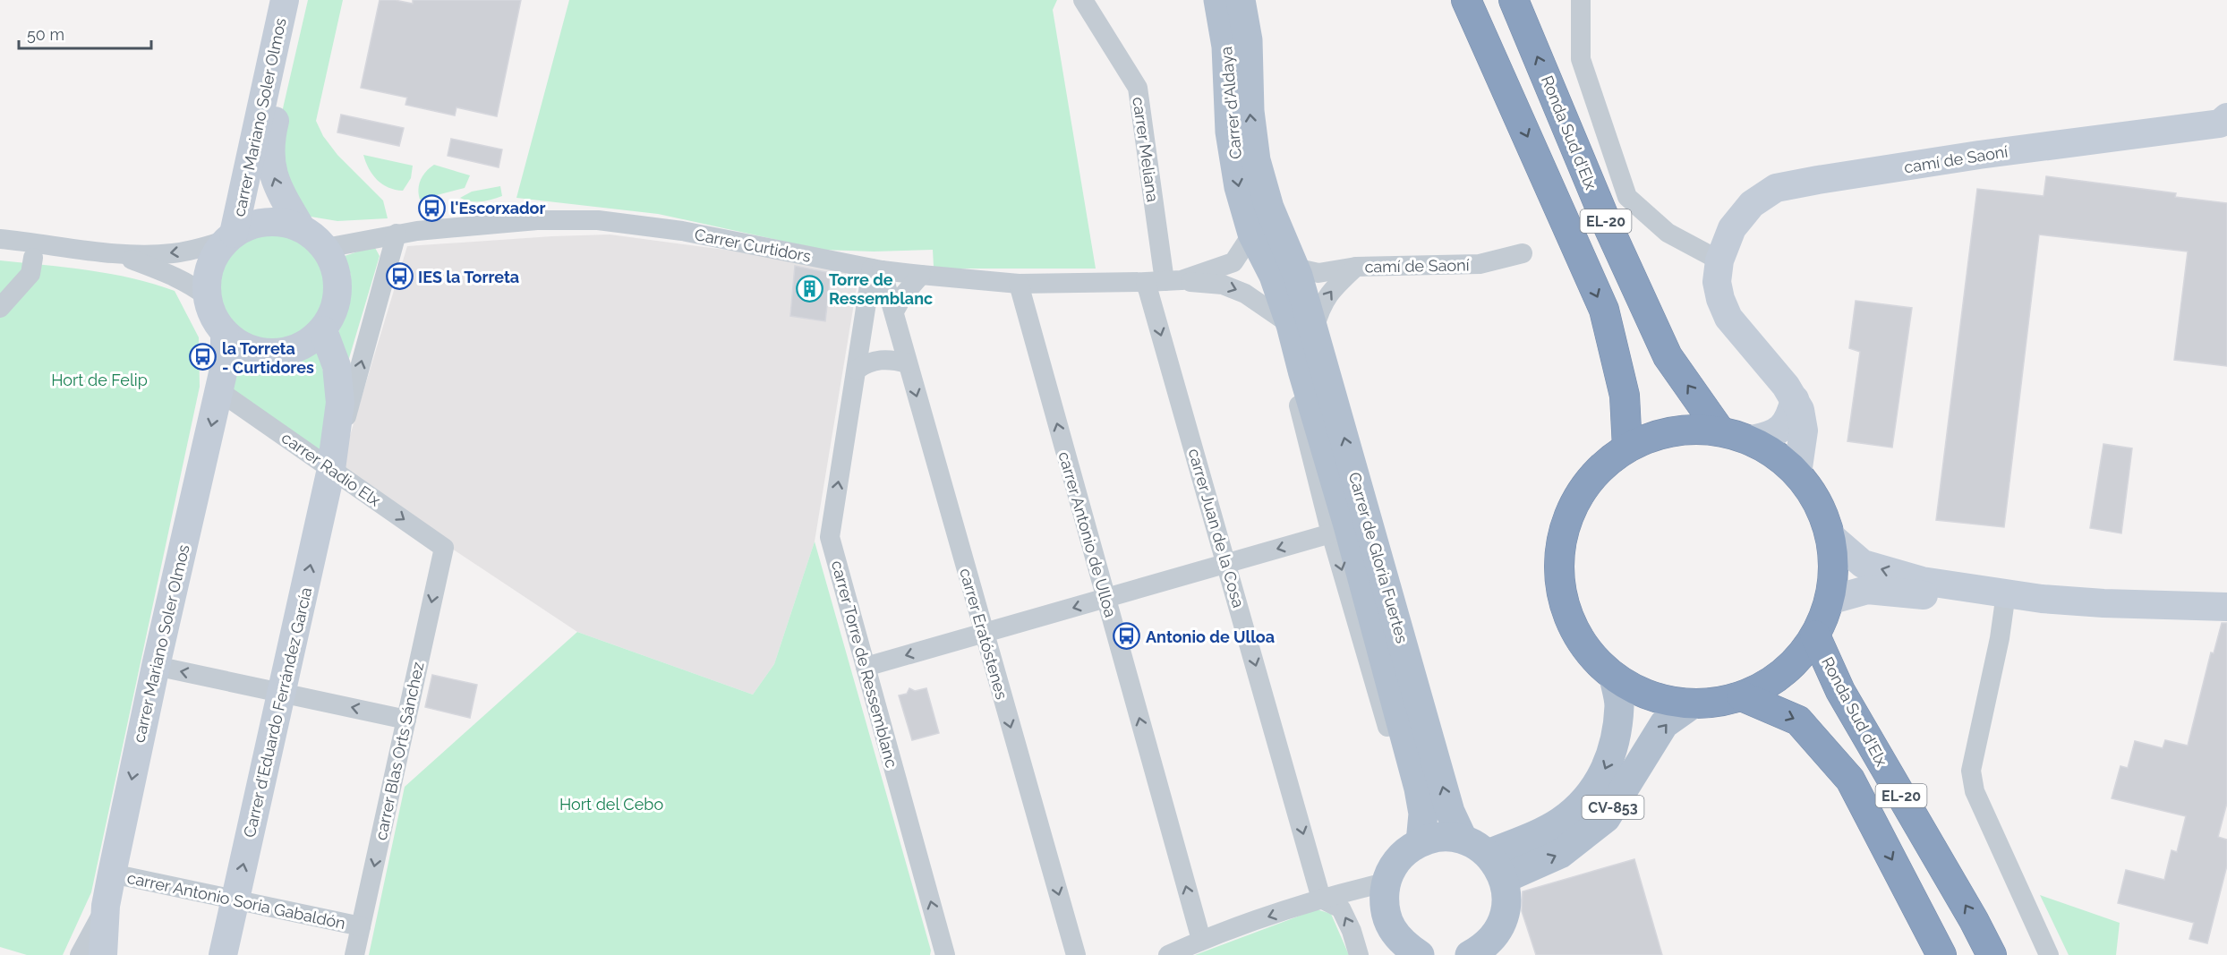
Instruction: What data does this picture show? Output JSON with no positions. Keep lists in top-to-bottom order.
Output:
{
  "streets": {
    "highway": ["Ronda Sud d'Elx", "EL-20"],
    "main road": [
      "Carrer d'Aldaya",
      "carrer Mariano Soler Olmos",
      "camí de Saoní",
      "Carrer de Gloria Fuertes",
      "Carrer d'Eduardo Ferrández García",
      "CV-853"
    ],
    "street": [
      "carrer Meliana",
      "Carrer Curtidors",
      "carrer Radio Elx",
      "carrer Juan de la Cosa",
      "carrer Antonio de Ulloa",
      "carrer Eratóstenes",
      "carrer Torre de Ressemblanc",
      "carrer Blas Orts Sánchez",
      "carrer Antonio Soria Gabaldón"
    ]
  },
  "crossings": [
    ["Carrer d'Aldaya", "camí de Saoní"],
    ["Carrer d'Aldaya", "Carrer Curtidors"],
    ["Carrer d'Aldaya", "Carrer de Gloria Fuertes"],
    ["carrer Mariano Soler Olmos", "Carrer Curtidors"],
    ["carrer Mariano Soler Olmos", "carrer Radio Elx"],
    ["carrer Mariano Soler Olmos", "Carrer d'Eduardo Ferrández García"],
    ["carrer Mariano Soler Olmos", "carrer Antonio Soria Gabaldón"],
    ["Ronda Sud d'Elx", "EL-20"],
    ["Ronda Sud d'Elx", "CV-853"],
    ["carrer Meliana", "Carrer Curtidors"],
    ["carrer Meliana", "carrer Juan de la Cosa"],
    ["camí de Saoní", "Carrer Curtidors"],
    ["camí de Saoní", "Carrer de Gloria Fuertes"],
    ["Carrer Curtidors", "carrer Juan de la Cosa"],
    ["Carrer Curtidors", "carrer Antonio de Ulloa"],
    ["Carrer Curtidors", "Carrer de Gloria Fuertes"],
    ["Carrer Curtidors", "carrer Eratóstenes"],
    ["Carrer Curtidors", "carrer Torre de Ressemblanc"],
    ["Carrer Curtidors", "Carrer d'Eduardo Ferrández García"],
    ["carrer Radio Elx", "Carrer d'Eduardo Ferrández García"],
    ["carrer Radio Elx", "carrer Blas Orts Sánchez"],
    ["carrer Eratóstenes", "carrer Torre de Ressemblanc"],
    ["Carrer d'Eduardo Ferrández García", "carrer Antonio Soria Gabaldón"],
    ["carrer Blas Orts Sánchez", "carrer Antonio Soria Gabaldón"]
  ],
  "one_way": [
    "carrer Radio Elx",
    "carrer Juan de la Cosa",
    "carrer Antonio de Ulloa",
    "carrer Eratóstenes",
    "carrer Torre de Ressemblanc",
    "Carrer d'Eduardo Ferrández García",
    "carrer Blas Orts Sánchez"
  ],
  "parks": ["Hort de Felip", "Hort del Cebo"],
  "places": {
    "bus stop": [
      "l'Escorxador",
      "IES la Torreta",
      "la Torreta - Curtidores",
      "Antonio de Ulloa"
    ],
    "building": ["Torre de Ressemblanc"]
  },
  "scale_bar": "50 m"
}
